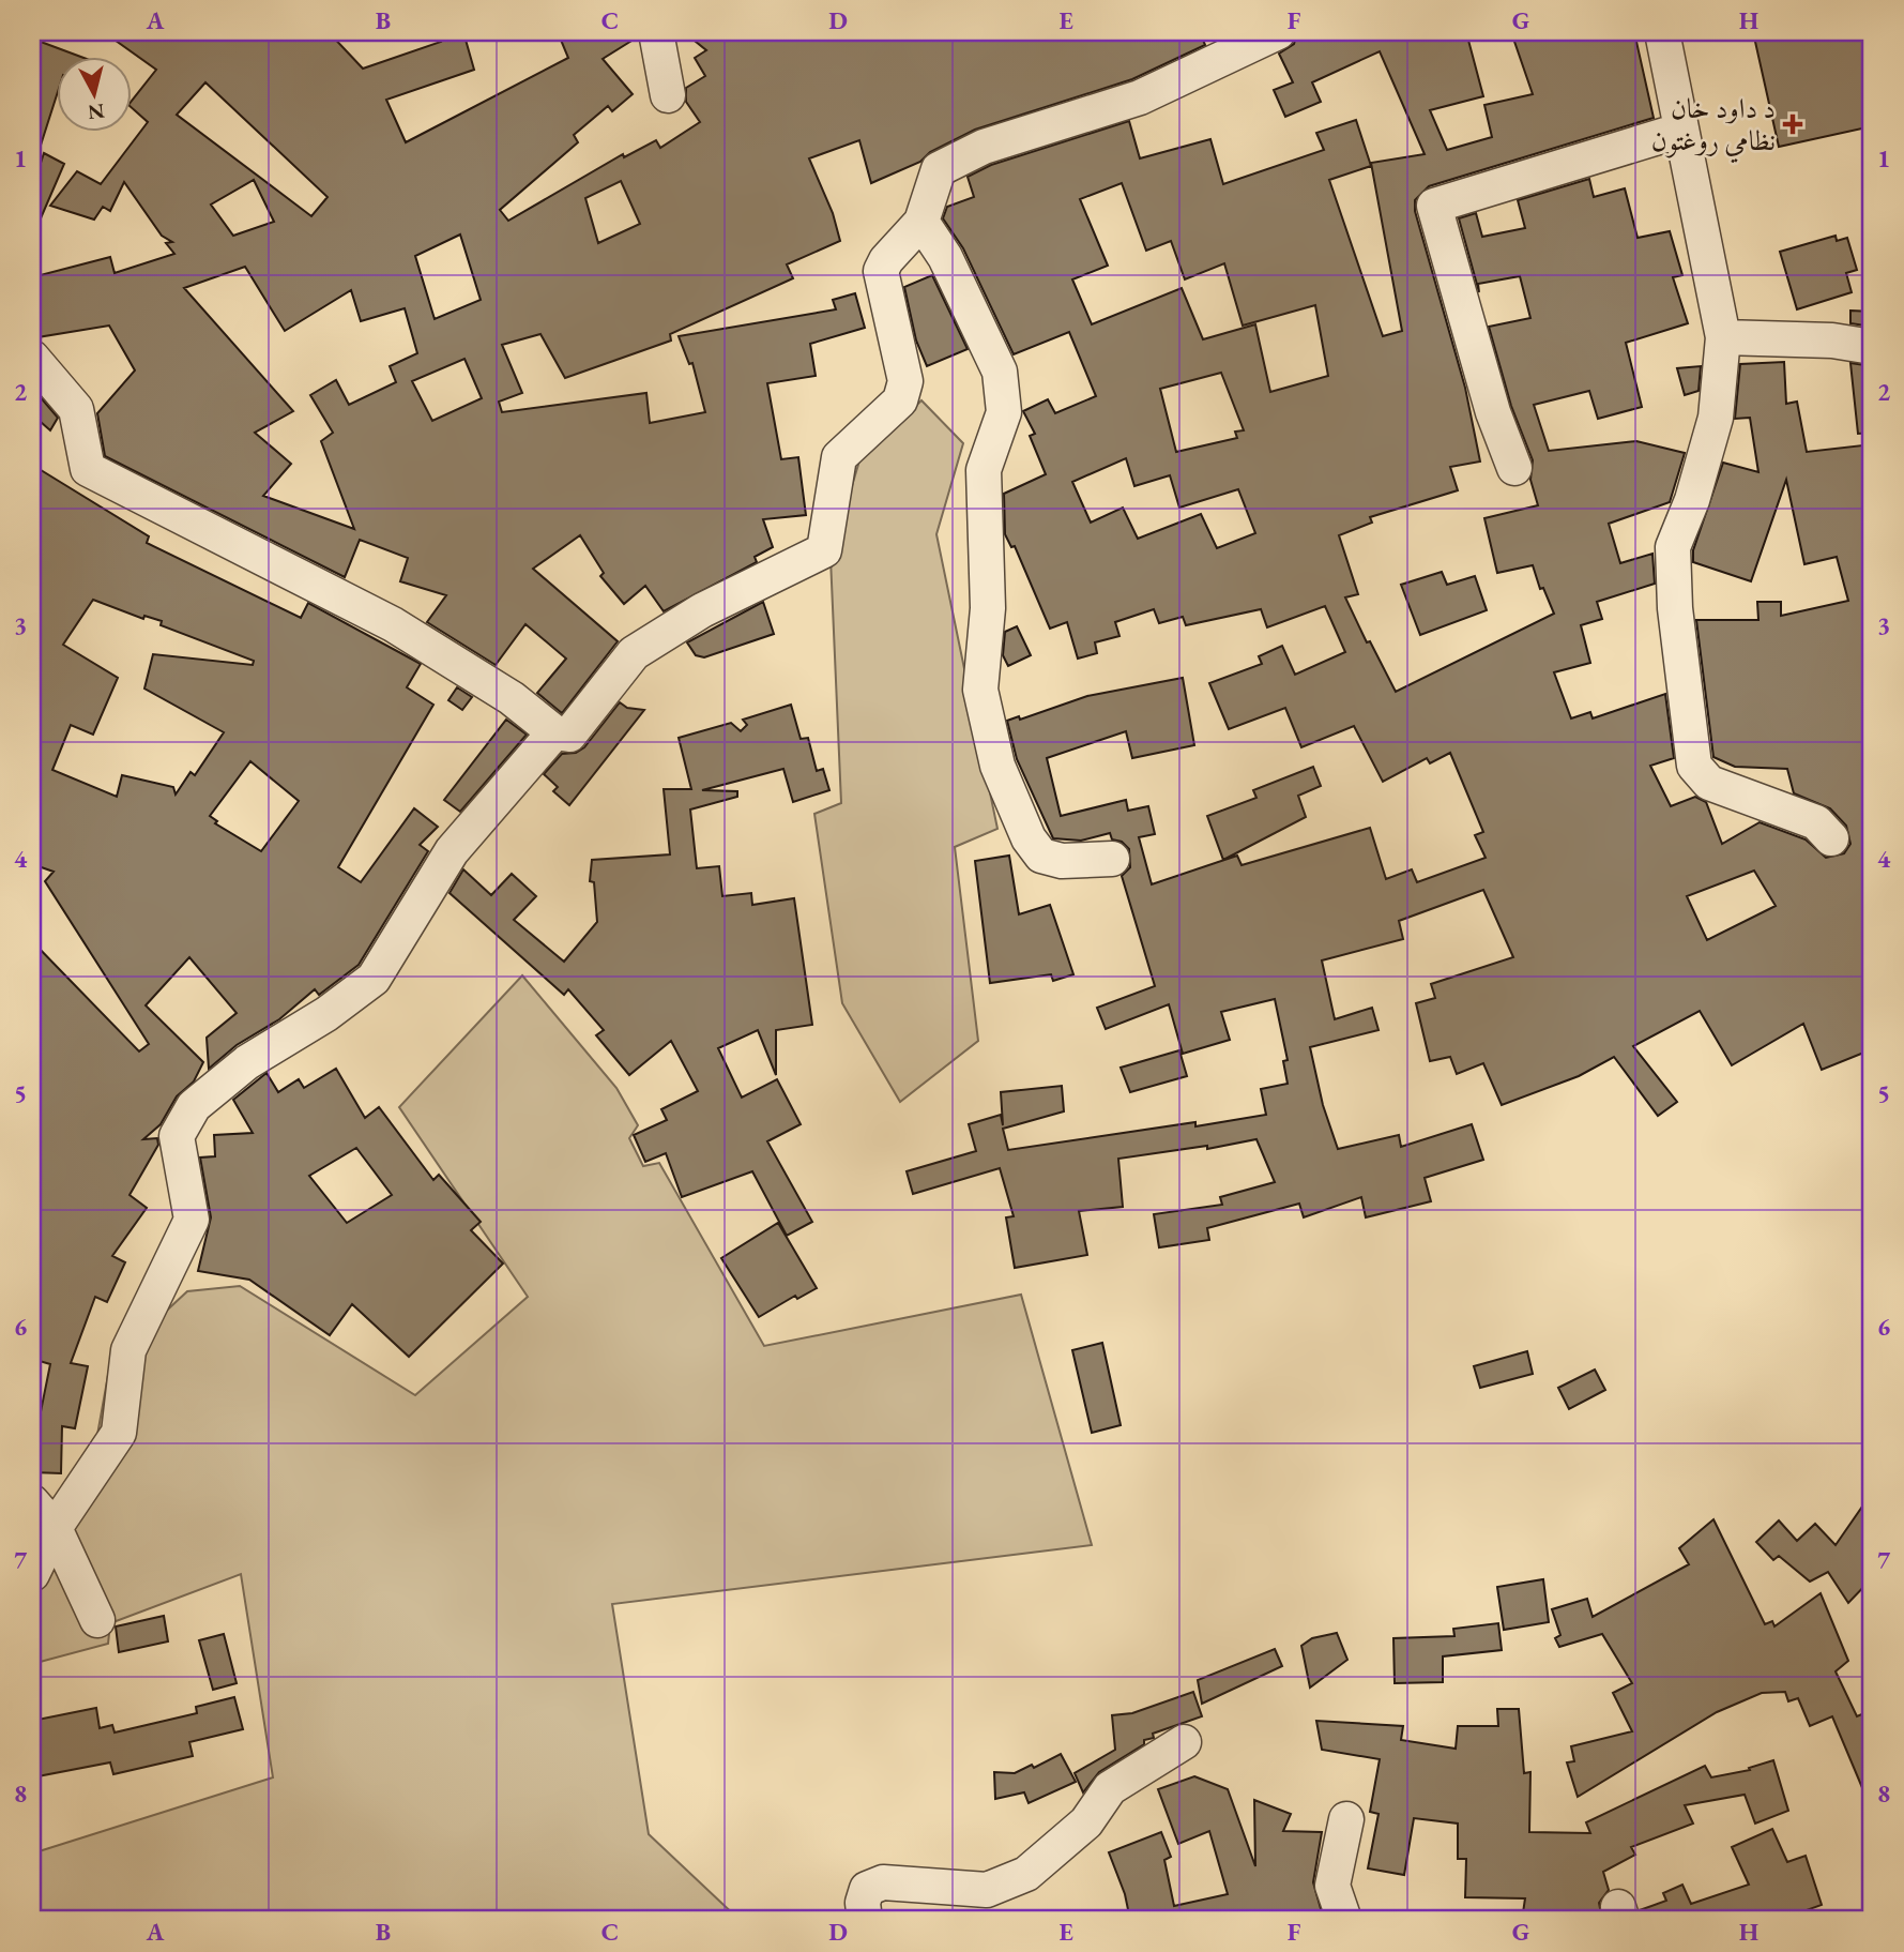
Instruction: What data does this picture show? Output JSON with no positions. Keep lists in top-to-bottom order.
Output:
{
  "places": {
    "health": ["د داود خان نظامي روغتون"]
  },
  "north": "bottom",
  "grid": {
    "columns": [
      "A",
      "B",
      "C",
      "D",
      "E",
      "F",
      "G",
      "H"
    ],
    "rows": [
      "1",
      "2",
      "3",
      "4",
      "5",
      "6",
      "7",
      "8"
    ]
  }
}
